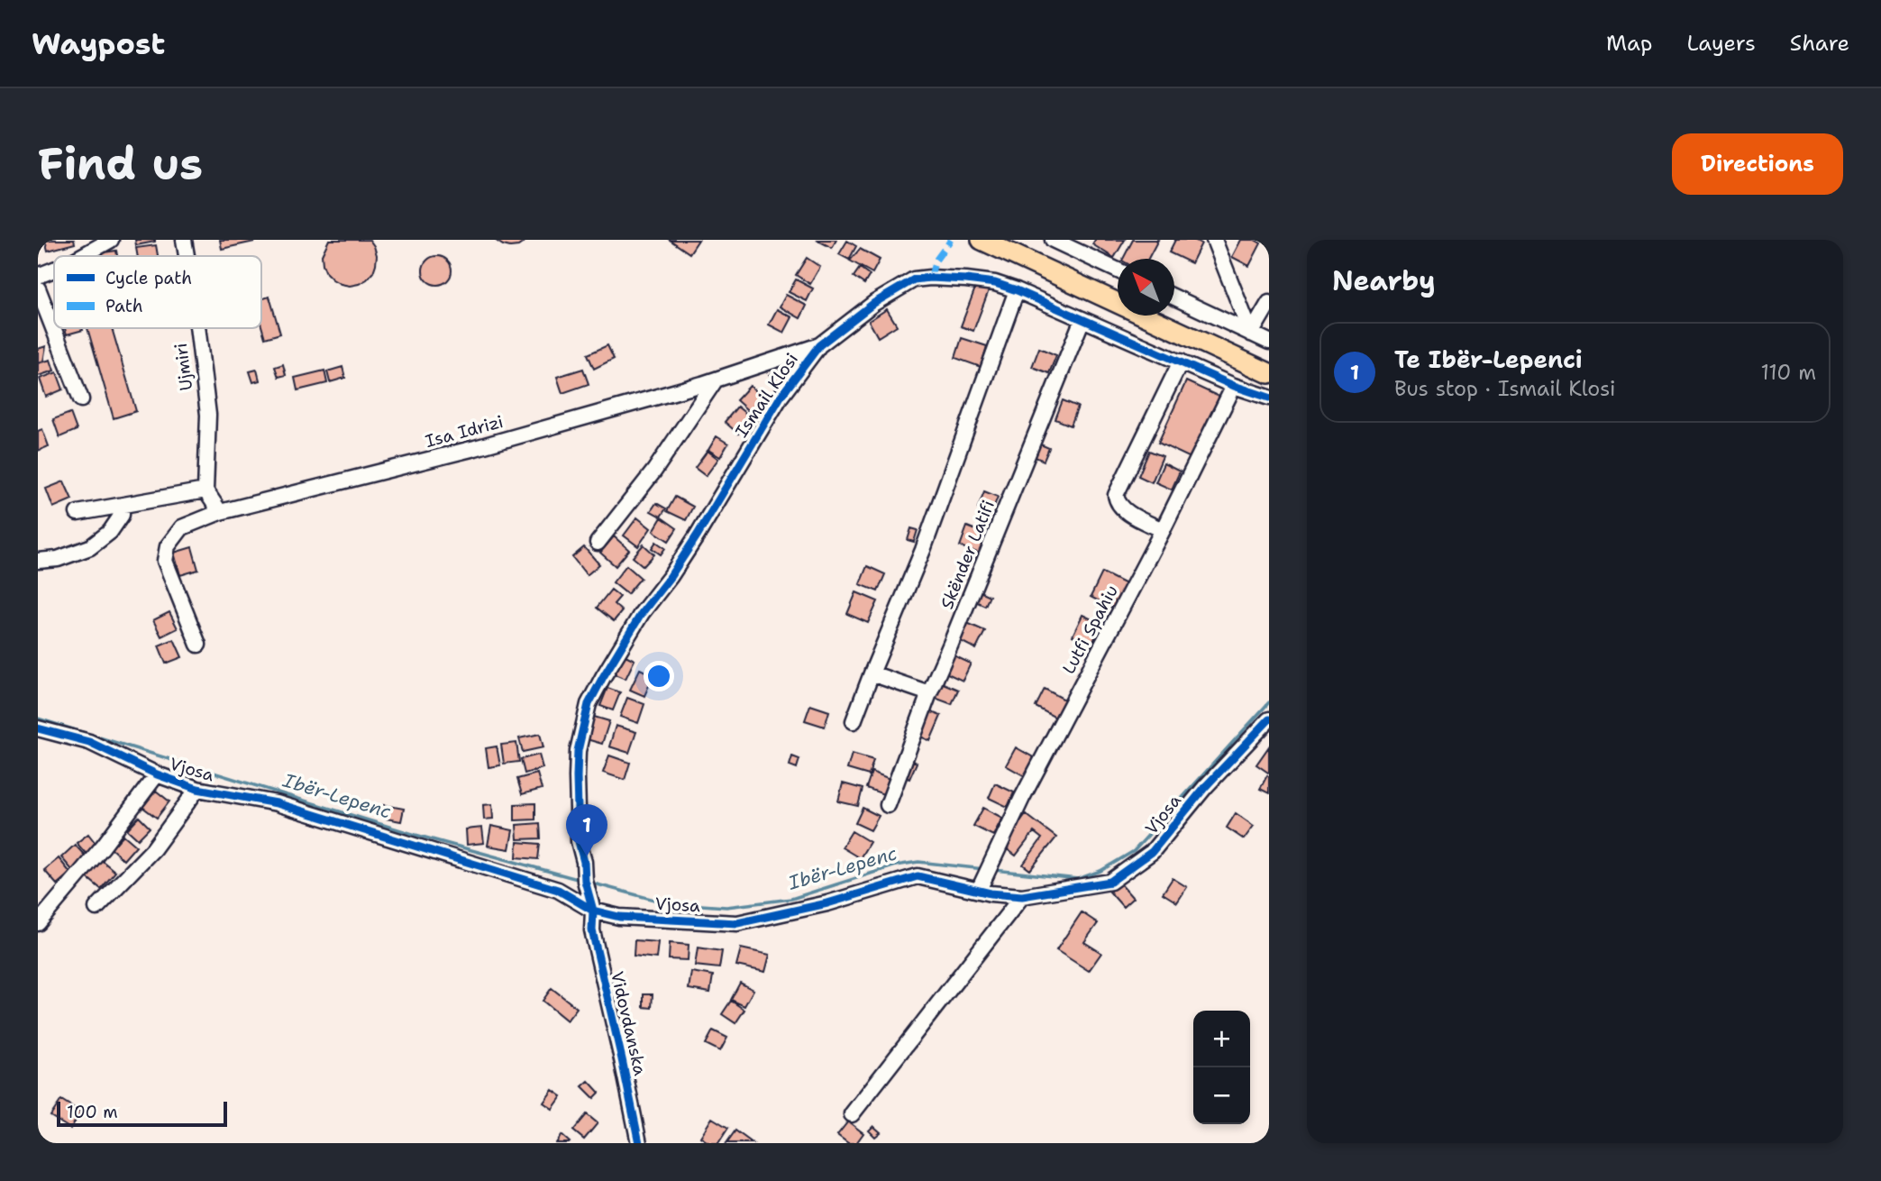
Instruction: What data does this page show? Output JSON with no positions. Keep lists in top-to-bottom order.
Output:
{
  "streets": {
    "street": [
      "Ujmiri",
      "Ismail Klosi",
      "Isa Idrizi",
      "Skënder Latifi",
      "Lutfi Spahiu",
      "Vjosa",
      "Vidovdanska"
    ]
  },
  "crossings": [
    ["Ismail Klosi", "Isa Idrizi"],
    ["Ismail Klosi", "Skënder Latifi"],
    ["Ismail Klosi", "Lutfi Spahiu"],
    ["Ismail Klosi", "Vjosa"],
    ["Ismail Klosi", "Vidovdanska"],
    ["Lutfi Spahiu", "Vjosa"],
    ["Vjosa", "Vidovdanska"]
  ],
  "water": ["Ibër-Lepenc"],
  "legend": ["Cycle path", "Path"],
  "scale_bar": "100 m",
  "north": "top left",
  "page": {
    "header": "Waypost",
    "nav": ["Map", "Layers", "Share"],
    "buttons": "Directions",
    "title": "Find us",
    "heading": "Nearby",
    "list": [
      {
        "mark": "1",
        "name": "Te Ibër-Lepenci",
        "note": "Bus stop · Ismail Klosi",
        "value": "110 m"
      }
    ],
    "pins": "1",
    "map_buttons": ["+", "−"],
    "scale": "100 m"
  }
}
